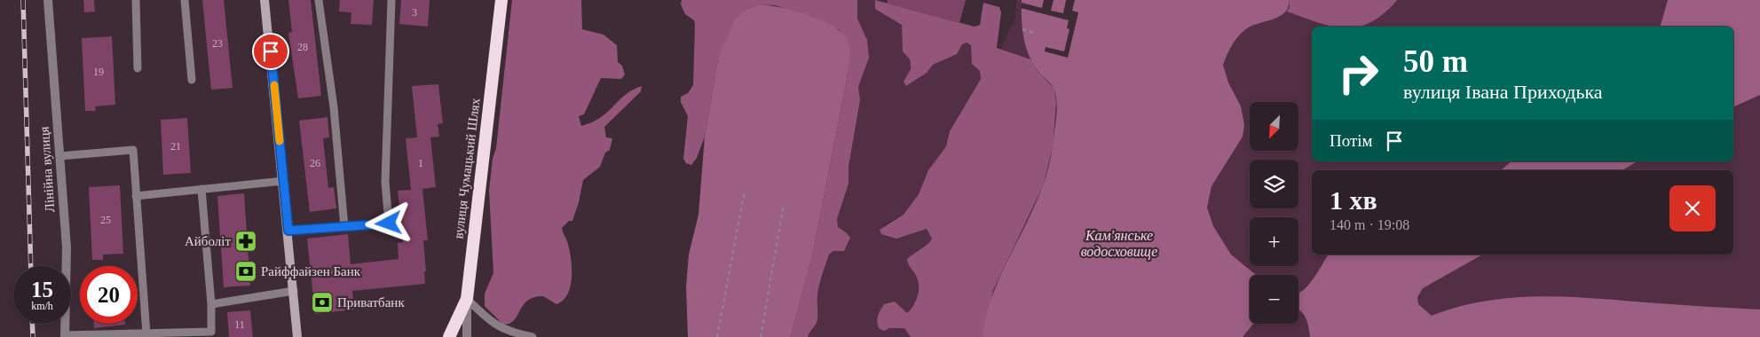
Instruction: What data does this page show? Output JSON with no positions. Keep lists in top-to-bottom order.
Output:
{
  "streets": {
    "highway": ["вулиця Чумацький Шлях"],
    "street": ["Лінійна вулиця"]
  },
  "water": ["Кам'янське водосховище"],
  "places": {
    "pharmacy": ["Айболіт"],
    "bank": ["Райффайзен Банк", "Приватбанк"]
  },
  "house_numbers": [
    "3",
    "23",
    "28",
    "19",
    "21",
    "26",
    "1",
    "25",
    "11"
  ],
  "north": "bottom left",
  "page": {
    "turn": ["50 m", "вулиця Івана Приходька"],
    "map_buttons": ["+", "−"],
    "then": "Потім",
    "heading": ["1 хв", "140 m · 19:08"],
    "speed": "15 km/h",
    "limit": "20"
  }
}
